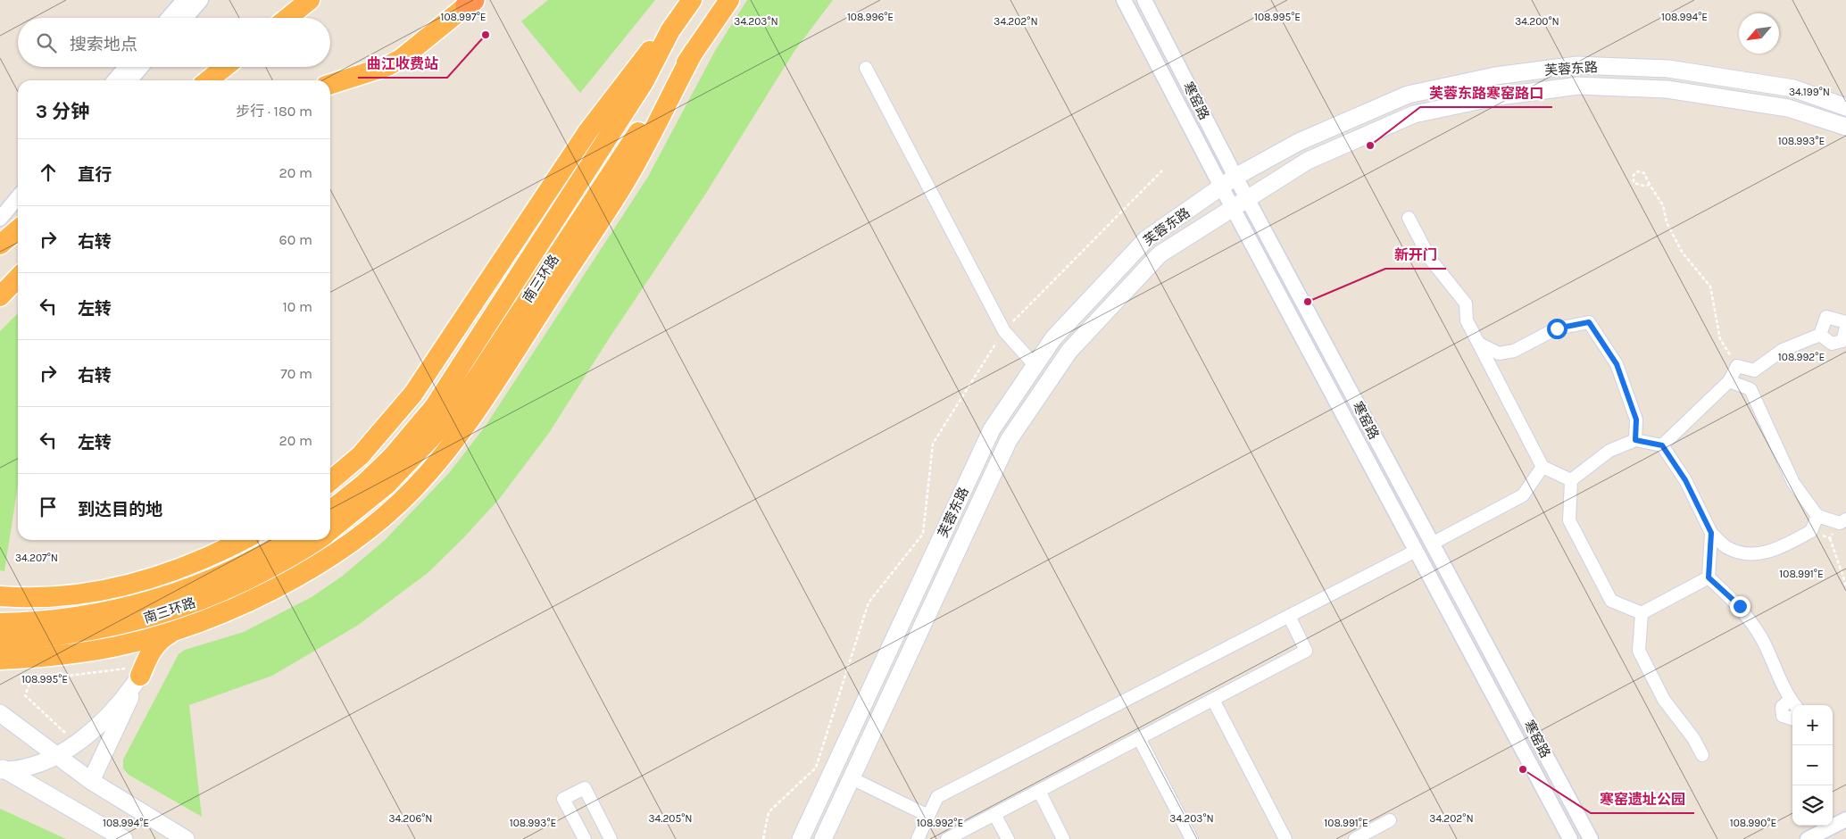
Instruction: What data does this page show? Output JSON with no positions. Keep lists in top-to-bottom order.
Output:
{
  "streets": {
    "highway": ["南三环路"],
    "main road": ["芙蓉东路"],
    "street": ["寒窑路"]
  },
  "crossings": [
    ["芙蓉东路", "寒窑路"]
  ],
  "places": [
    "曲江收费站",
    "芙蓉东路寒窑路口",
    "新开门",
    "寒窑遗址公园"
  ],
  "north": "bottom left",
  "page": {
    "search": "搜索地点",
    "heading": ["3 分钟", "步行 · 180 m"],
    "list": [
      ["直行", "20 m"],
      ["右转", "60 m"],
      ["左转", "10 m"],
      ["右转", "70 m"],
      ["左转", "20 m"],
      "到达目的地"
    ],
    "map_buttons": ["+", "−"]
  },
  "coordinates": [
    "108.997°E",
    "108.994°E",
    "108.996°E",
    "108.995°E",
    "34.203°N",
    "34.202°N",
    "34.200°N",
    "34.199°N",
    "108.993°E",
    "108.992°E",
    "34.207°N",
    "108.991°E",
    "34.206°N",
    "34.205°N",
    "108.990°E"
  ]
}
